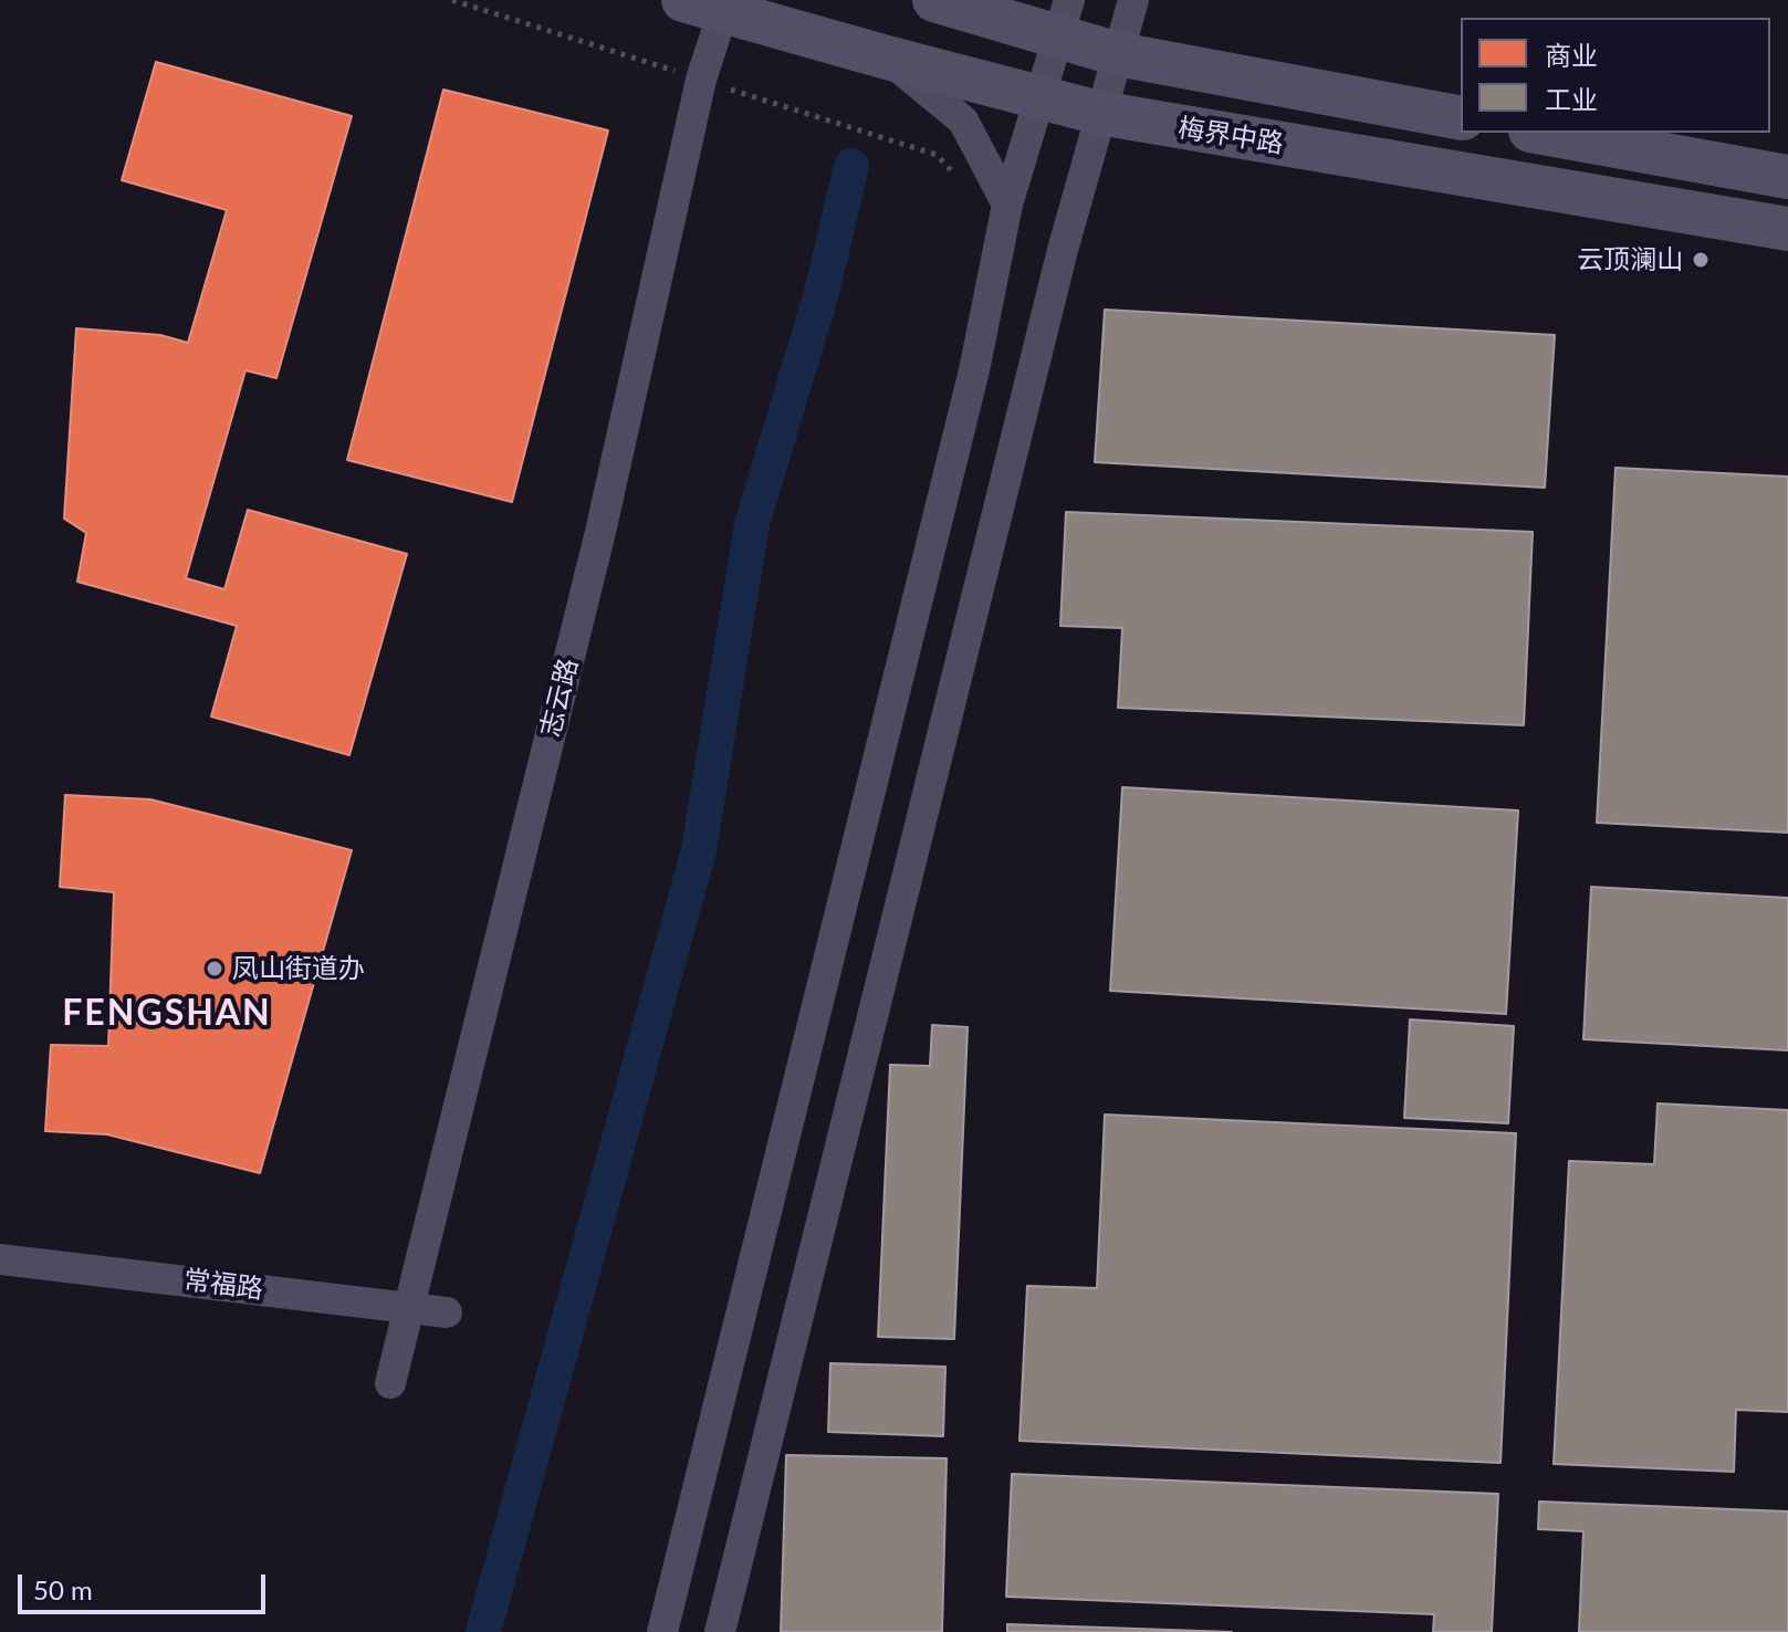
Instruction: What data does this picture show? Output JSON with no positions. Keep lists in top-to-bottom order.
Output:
{
  "streets": {
    "main road": ["梅界中路"],
    "street": ["志云路", "常福路"]
  },
  "crossings": [
    ["梅界中路", "志云路"],
    ["志云路", "常福路"]
  ],
  "districts": ["FENGSHAN"],
  "places": ["云顶澜山", "凤山街道办"],
  "legend": ["商业", "工业"],
  "scale_bar": "50 m"
}
